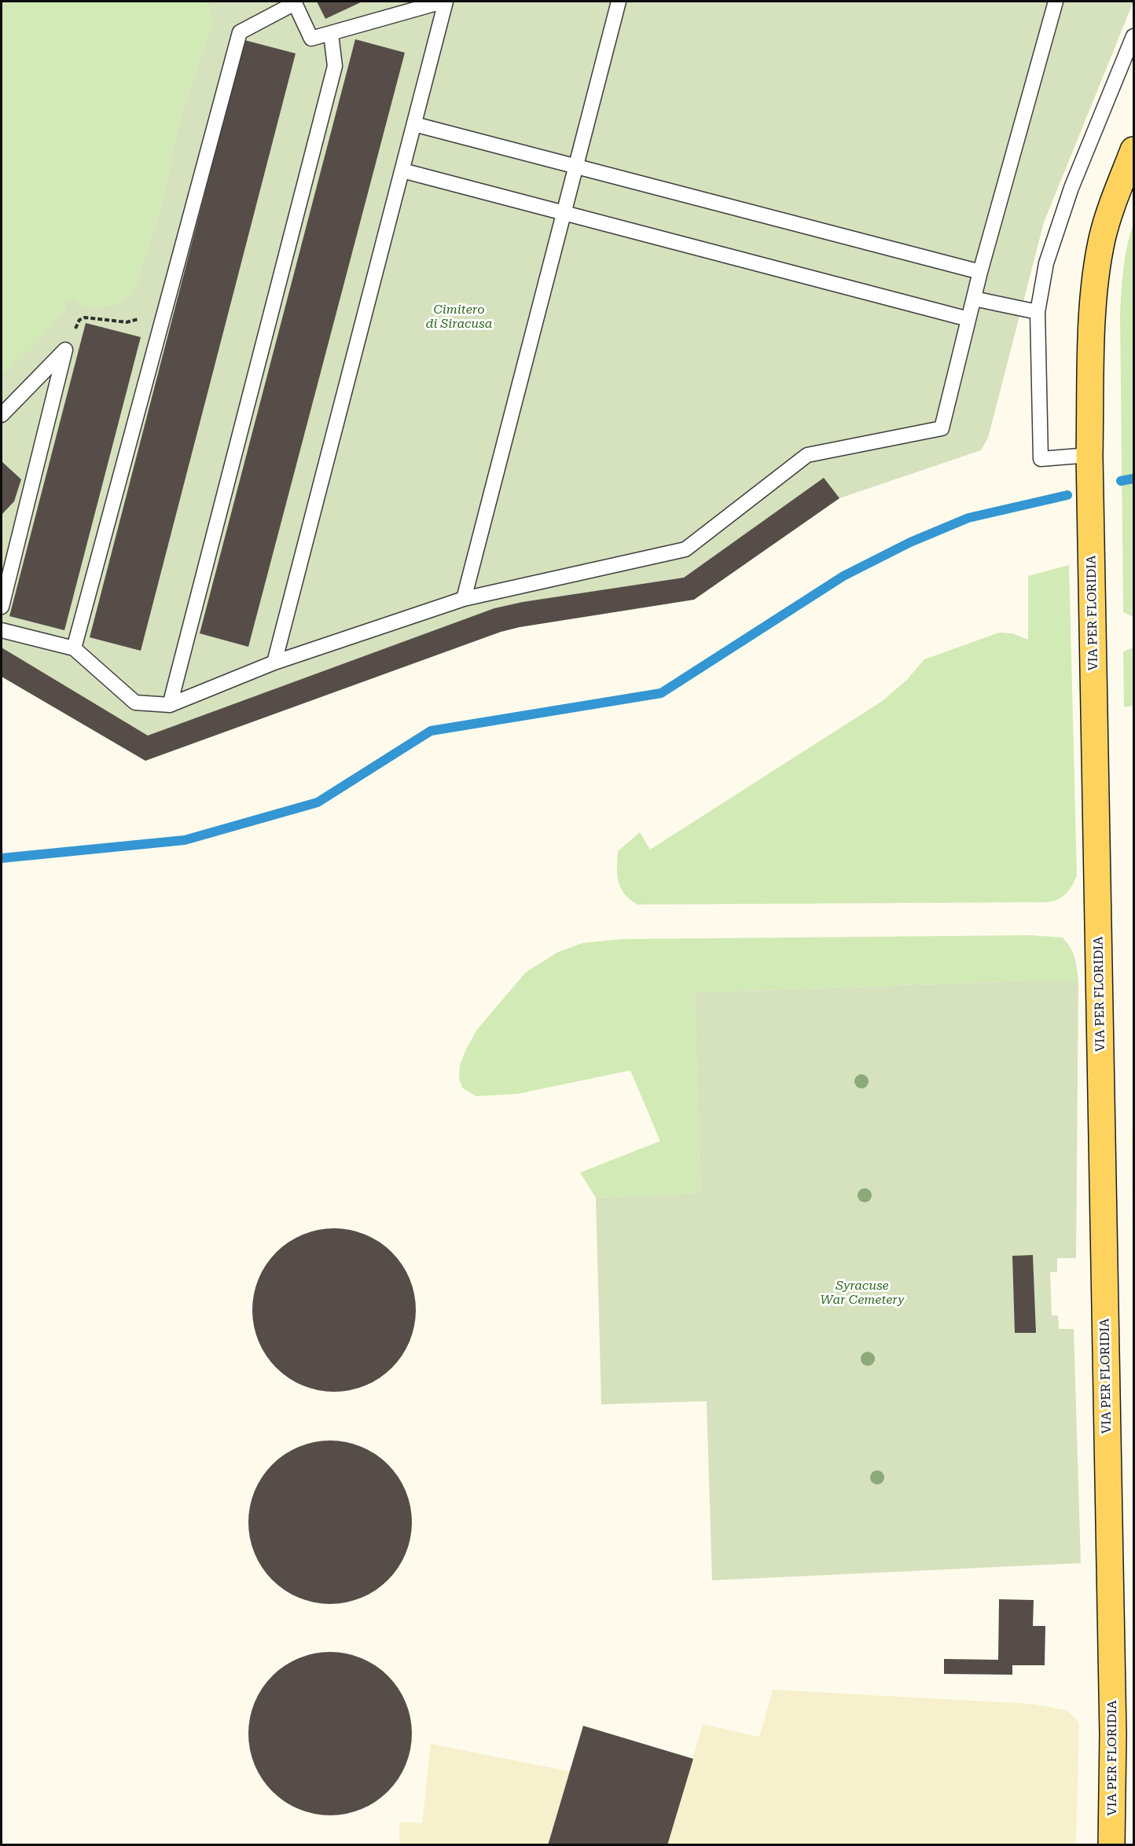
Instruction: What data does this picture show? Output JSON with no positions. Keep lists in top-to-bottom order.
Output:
{
  "streets": {
    "main road": ["VIA PER FLORIDIA"]
  },
  "parks": ["Cimitero di Siracusa", "Syracuse War Cemetery"]
}
